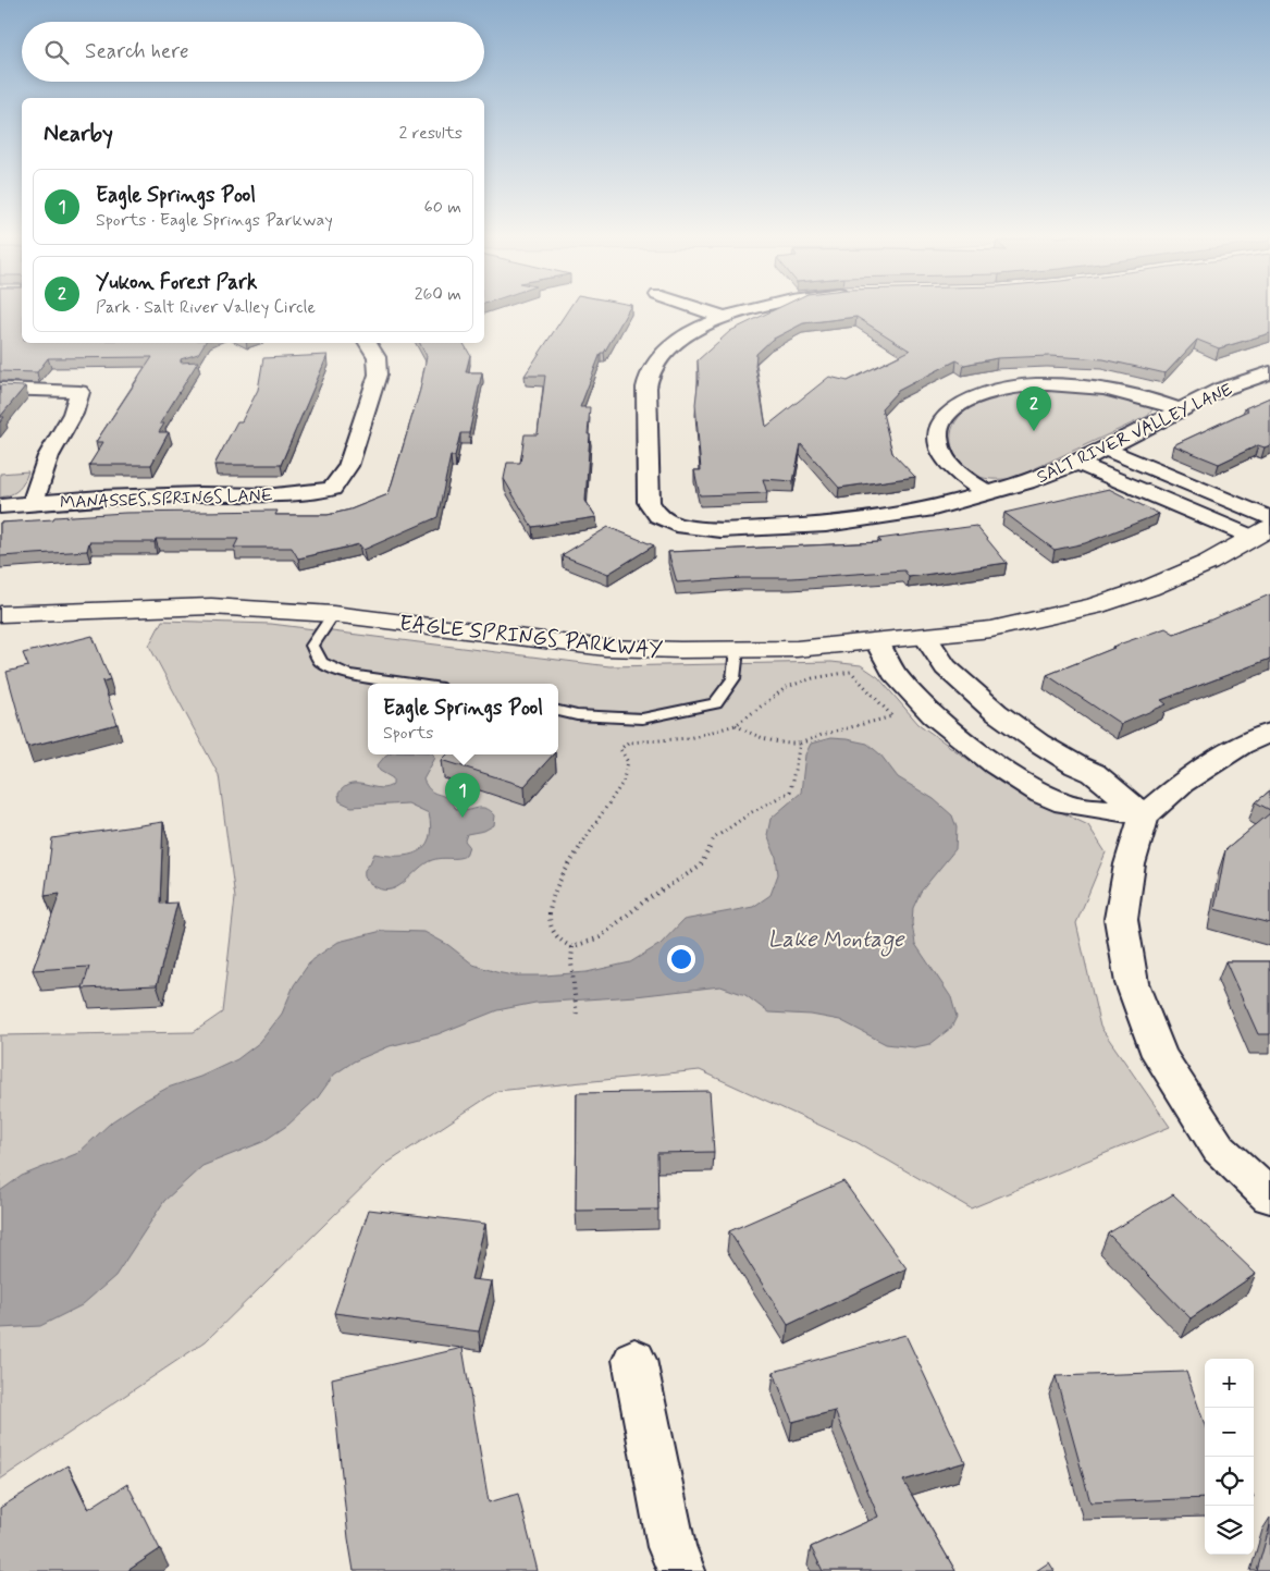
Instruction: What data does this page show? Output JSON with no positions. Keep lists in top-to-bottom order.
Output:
{
  "streets": {
    "street": ["SALT RIVER VALLEY LANE", "MANASSES SPRINGS LANE", "EAGLE SPRINGS PARKWAY"]
  },
  "water": ["Lake Montage"],
  "page": {
    "search": "Search here",
    "heading": ["Nearby", "2 results"],
    "list": [
      {
        "mark": "1",
        "name": "Eagle Springs Pool",
        "note": "Sports · Eagle Springs Parkway",
        "value": "60 m"
      },
      {
        "mark": "2",
        "name": "Yukon Forest Park",
        "note": "Park · Salt River Valley Circle",
        "value": "260 m"
      }
    ],
    "pins": ["2", "1"],
    "popup": ["Eagle Springs Pool", "Sports"],
    "map_buttons": ["+", "−"]
  }
}
